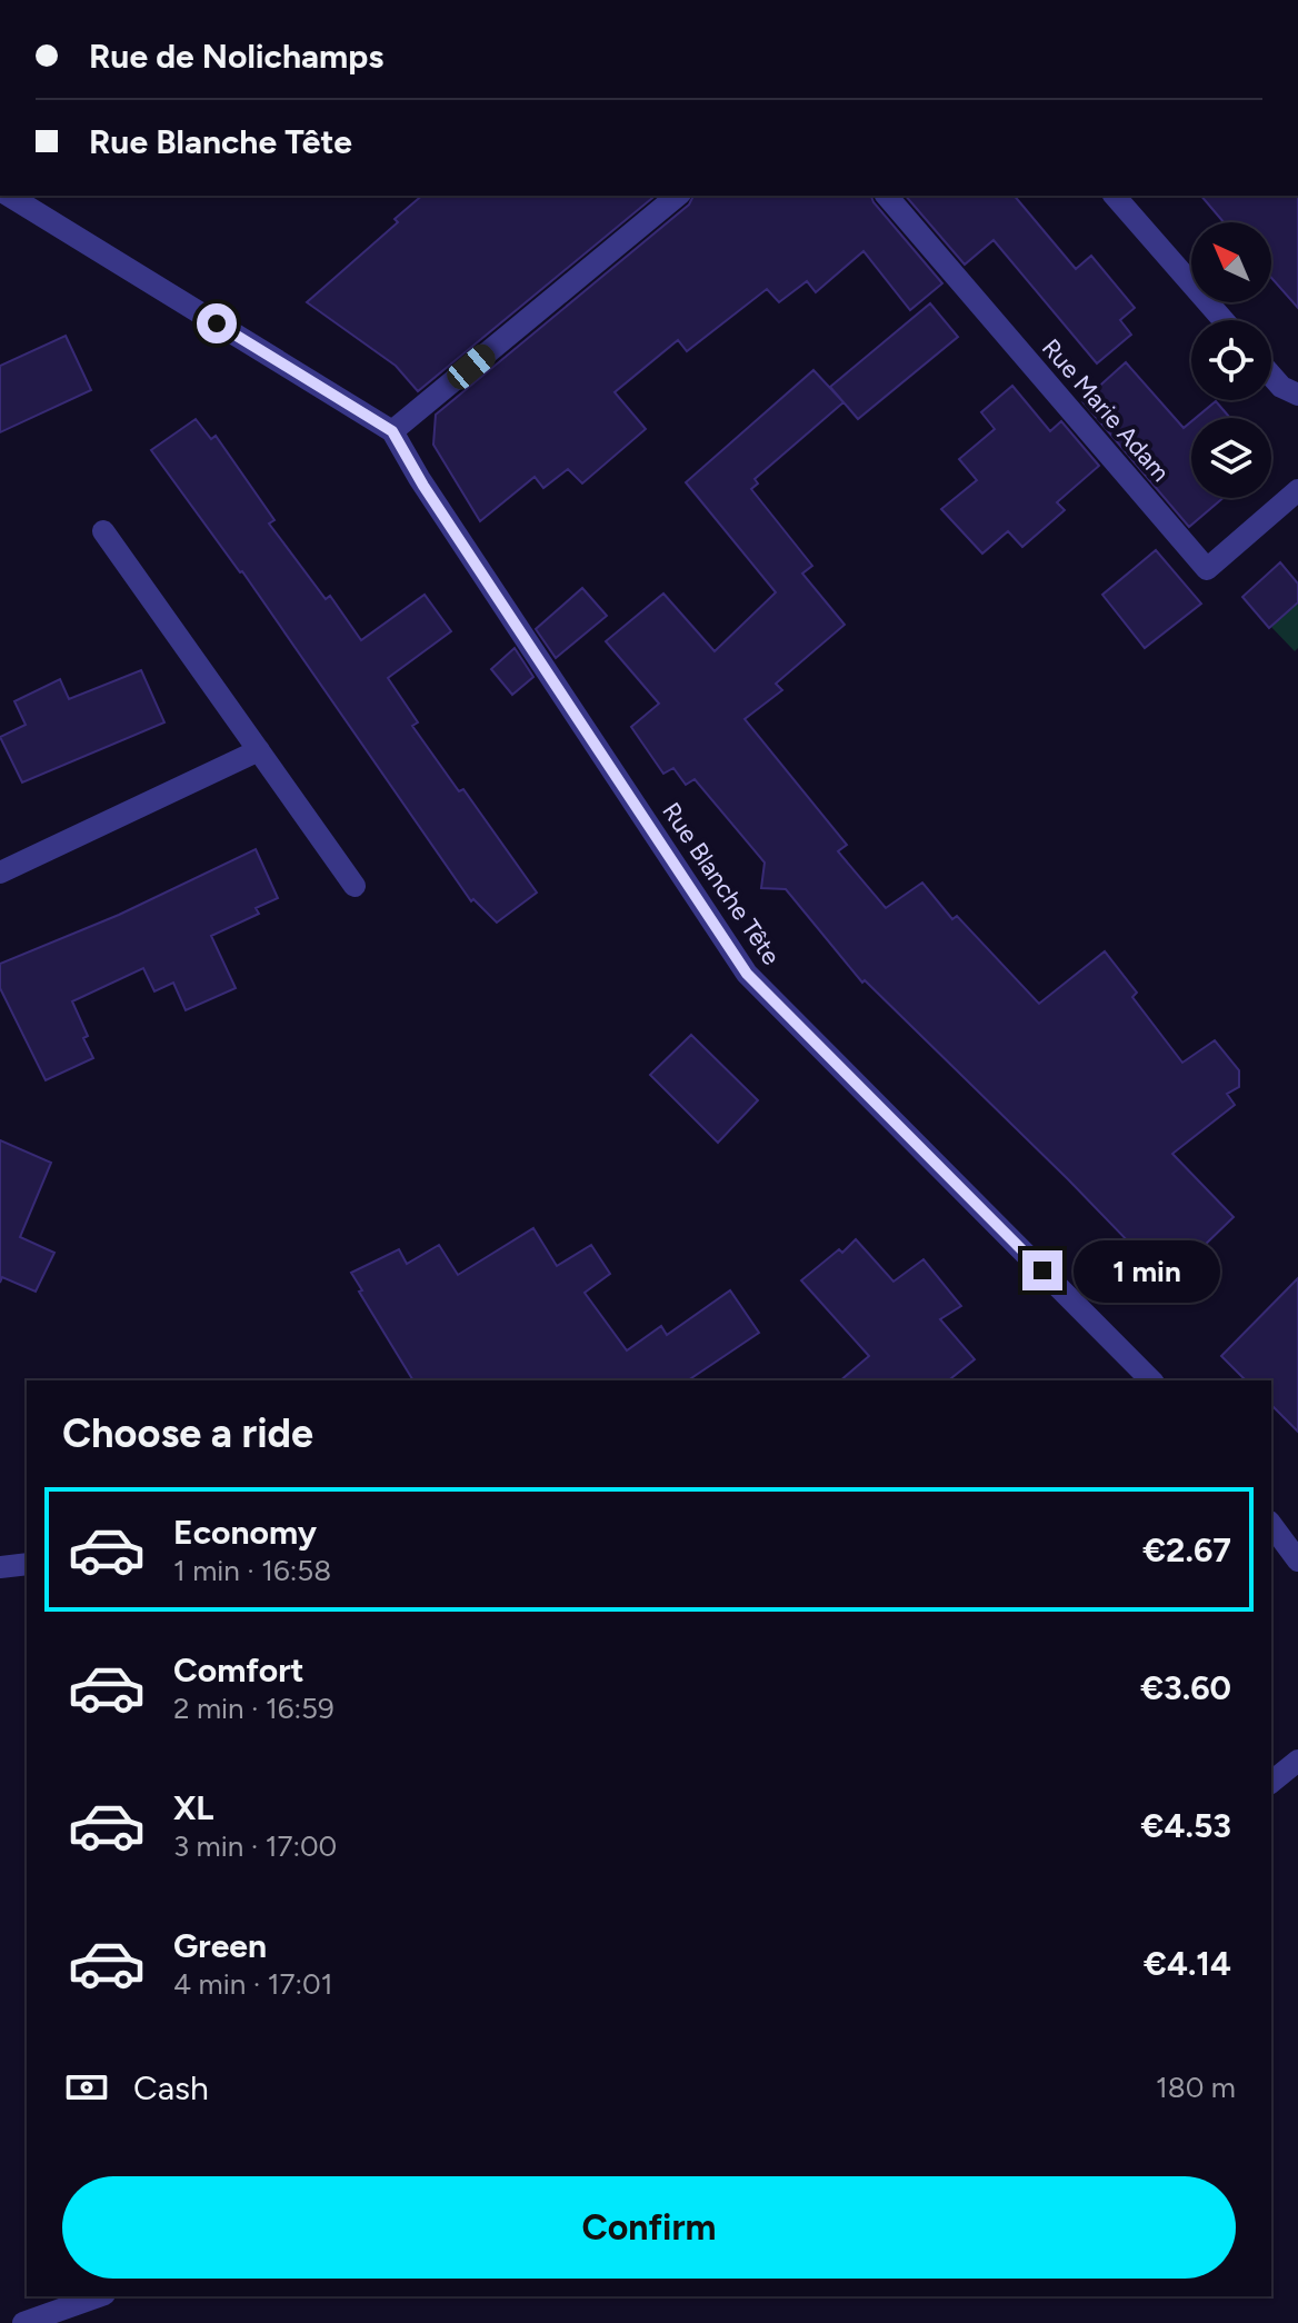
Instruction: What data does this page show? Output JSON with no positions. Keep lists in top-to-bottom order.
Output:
{
  "streets": {
    "street": ["Rue Marie Adam", "Rue Blanche Tête"]
  },
  "north": "top left",
  "page": {
    "banner": ["Rue de Nolichamps", "Rue Blanche Tête"],
    "bubble": "1 min",
    "heading": "Choose a ride",
    "list": [
      {
        "name": "Economy",
        "note": "1 min · 16:58",
        "value": "€2.67"
      },
      {
        "name": "Comfort",
        "note": "2 min · 16:59",
        "value": "€3.60"
      },
      {
        "name": "XL",
        "note": "3 min · 17:00",
        "value": "€4.53"
      },
      {
        "name": "Green",
        "note": "4 min · 17:01",
        "value": "€4.14"
      }
    ],
    "pay": ["Cash", "180 m"],
    "buttons": "Confirm"
  }
}
